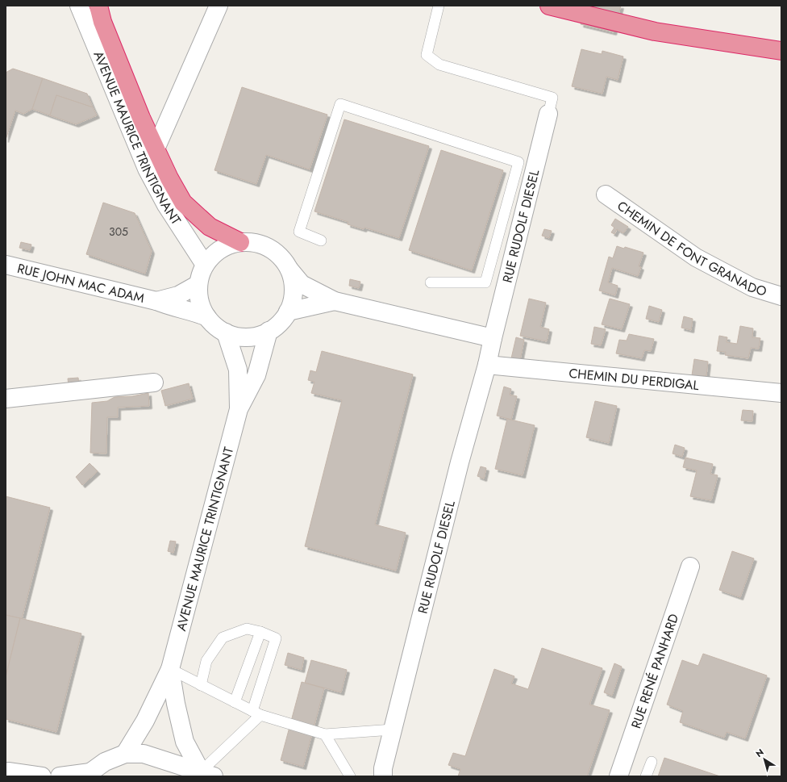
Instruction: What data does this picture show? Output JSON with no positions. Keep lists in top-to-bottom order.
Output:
{
  "streets": {
    "street": [
      "AVENUE MAURICE TRINTIGNANT",
      "RUE RUDOLF DIESEL",
      "CHEMIN DE FONT GRANADO",
      "RUE JOHN MAC ADAM",
      "CHEMIN DU PERDIGAL",
      "RUE RENÉ PANHARD"
    ]
  },
  "crossings": [
    ["AVENUE MAURICE TRINTIGNANT", "RUE JOHN MAC ADAM"],
    ["RUE RUDOLF DIESEL", "CHEMIN DU PERDIGAL"]
  ],
  "house_numbers": ["305"],
  "north": "top left"
}
